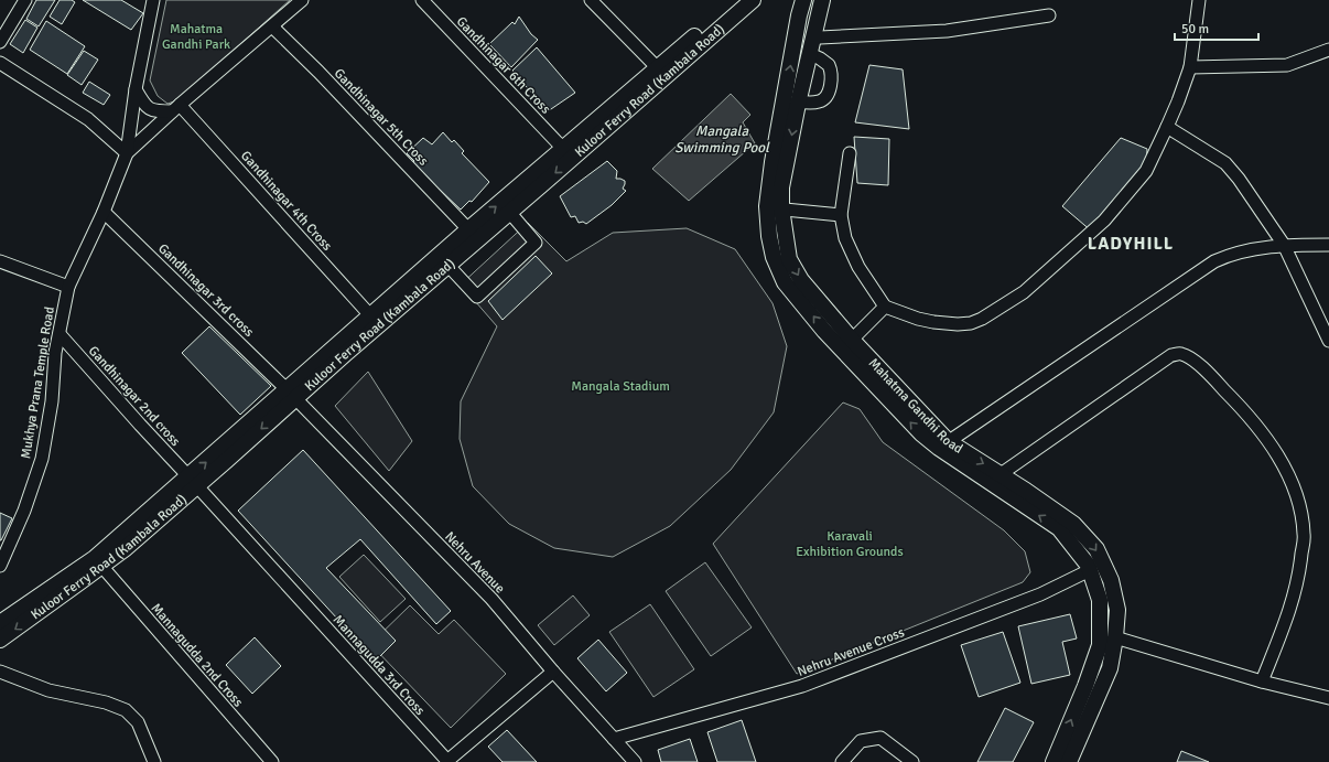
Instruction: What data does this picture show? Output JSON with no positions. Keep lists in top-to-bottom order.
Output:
{
  "streets": {
    "main road": ["Kuloor Ferry Road (Kambala Road)", "Mahatma Gandhi Road"],
    "street": [
      "Gandhinagar 6th Cross",
      "Gandhinagar 5th Cross",
      "Gandhinagar 4th Cross",
      "Gandhinagar 3rd cross",
      "Mukhya Prana Temple Road",
      "Gandhinagar 2nd cross",
      "Nehru Avenue",
      "Nehru Avenue Cross",
      "Mannagudda 2nd Cross",
      "Mannagudda 3rd Cross"
    ]
  },
  "crossings": [
    ["Gandhinagar 6th Cross", "Kuloor Ferry Road (Kambala Road)"],
    ["Kuloor Ferry Road (Kambala Road)", "Gandhinagar 5th Cross"],
    ["Kuloor Ferry Road (Kambala Road)", "Gandhinagar 4th Cross"],
    ["Kuloor Ferry Road (Kambala Road)", "Gandhinagar 3rd cross"],
    ["Kuloor Ferry Road (Kambala Road)", "Gandhinagar 2nd cross"],
    ["Kuloor Ferry Road (Kambala Road)", "Nehru Avenue"],
    ["Kuloor Ferry Road (Kambala Road)", "Mannagudda 2nd Cross"],
    ["Kuloor Ferry Road (Kambala Road)", "Mannagudda 3rd Cross"],
    ["Gandhinagar 3rd cross", "Mukhya Prana Temple Road"],
    ["Gandhinagar 3rd cross", "Nehru Avenue"],
    ["Mukhya Prana Temple Road", "Gandhinagar 2nd cross"],
    ["Gandhinagar 2nd cross", "Mannagudda 3rd Cross"],
    ["Mahatma Gandhi Road", "Nehru Avenue Cross"],
    ["Nehru Avenue", "Nehru Avenue Cross"],
    ["Nehru Avenue", "Mannagudda 3rd Cross"]
  ],
  "districts": ["LADYHILL"],
  "water": ["Mangala Swimming Pool"],
  "parks": ["Mahatma Gandhi Park", "Mangala Stadium", "Karavali Exhibition Grounds"],
  "scale_bar": "50 m"
}
